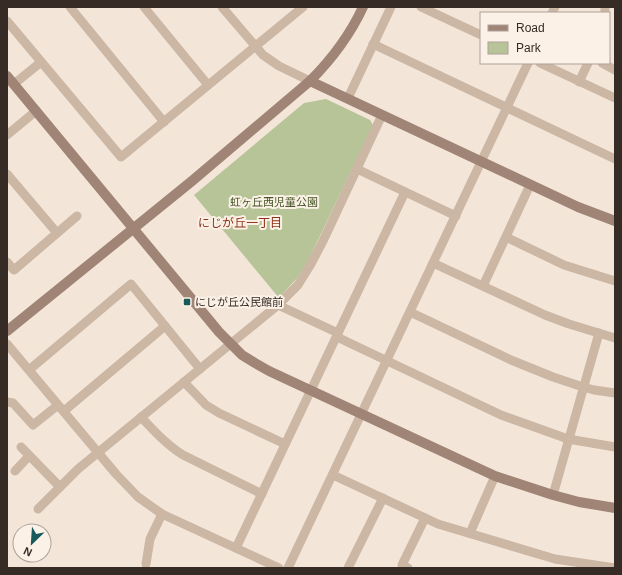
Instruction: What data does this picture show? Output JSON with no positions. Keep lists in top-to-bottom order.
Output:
{
  "districts": ["にじが丘一丁目"],
  "parks": ["虹ヶ丘西児童公園"],
  "places": {
    "transit": ["にじが丘公民館前"]
  },
  "legend": ["Road", "Park"],
  "north": "bottom left"
}
